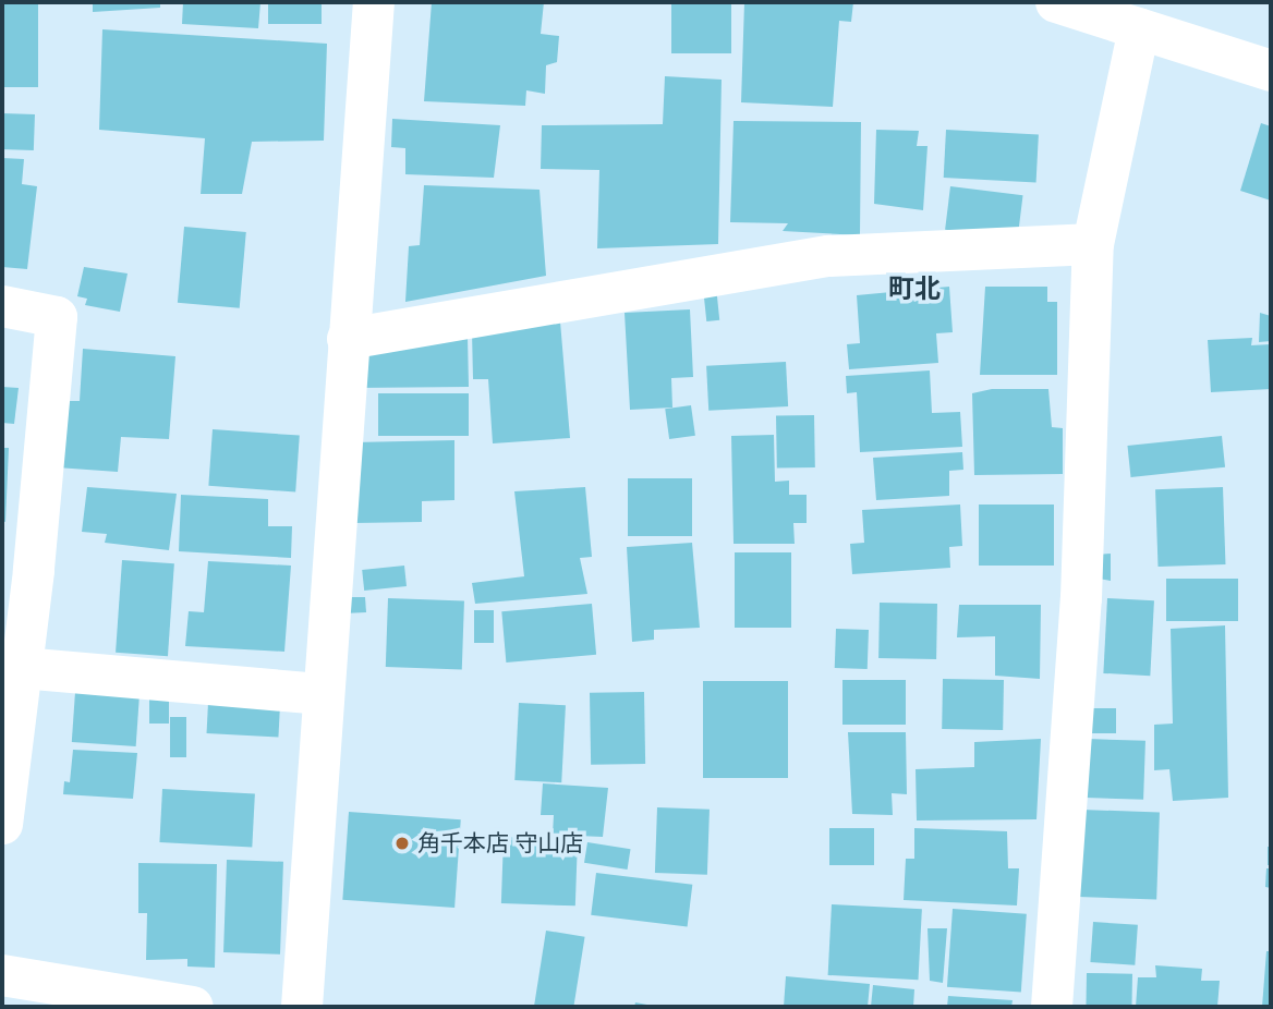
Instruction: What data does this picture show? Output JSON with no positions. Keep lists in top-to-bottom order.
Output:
{
  "districts": ["町北"],
  "places": ["角千本店 守山店"]
}
